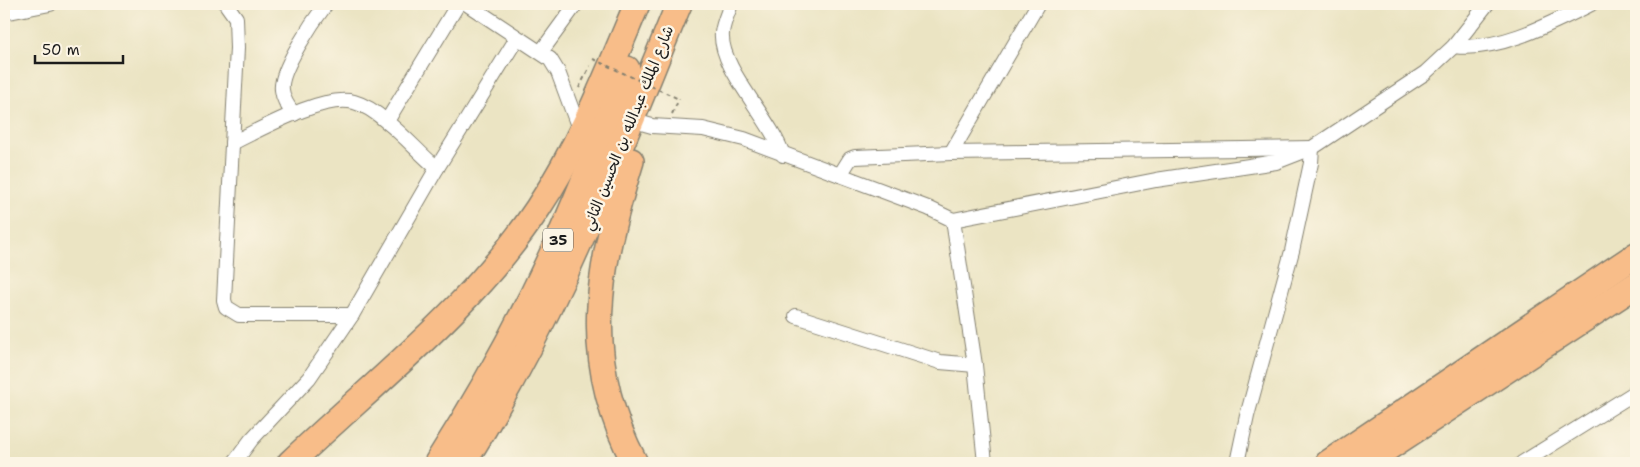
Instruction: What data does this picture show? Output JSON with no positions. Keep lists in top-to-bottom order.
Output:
{
  "streets": {
    "highway": ["شارع الملك عبدالله بن الحسين الثاني", "35"]
  },
  "scale_bar": "50 m"
}
